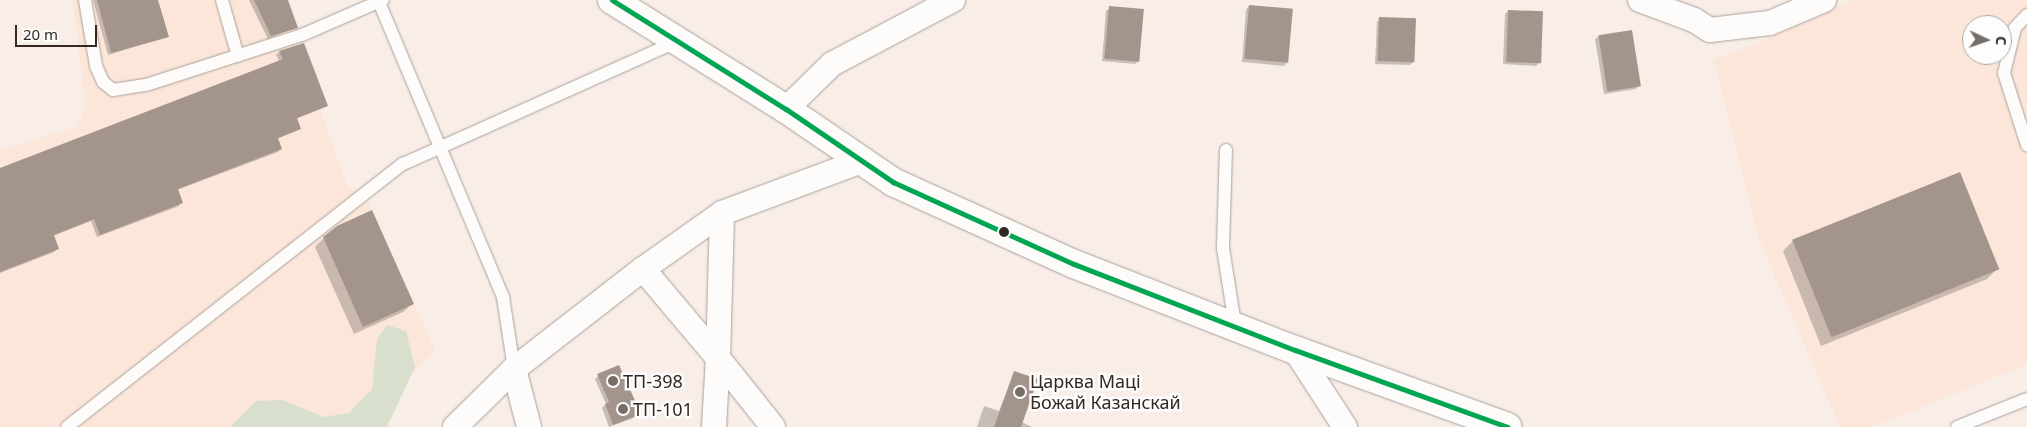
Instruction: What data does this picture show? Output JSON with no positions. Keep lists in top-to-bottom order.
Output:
{
  "places": ["ТП-398", "Царква Маці Божай Казанскай", "ТП-101"],
  "scale_bar": "20 m",
  "north": "right"
}
